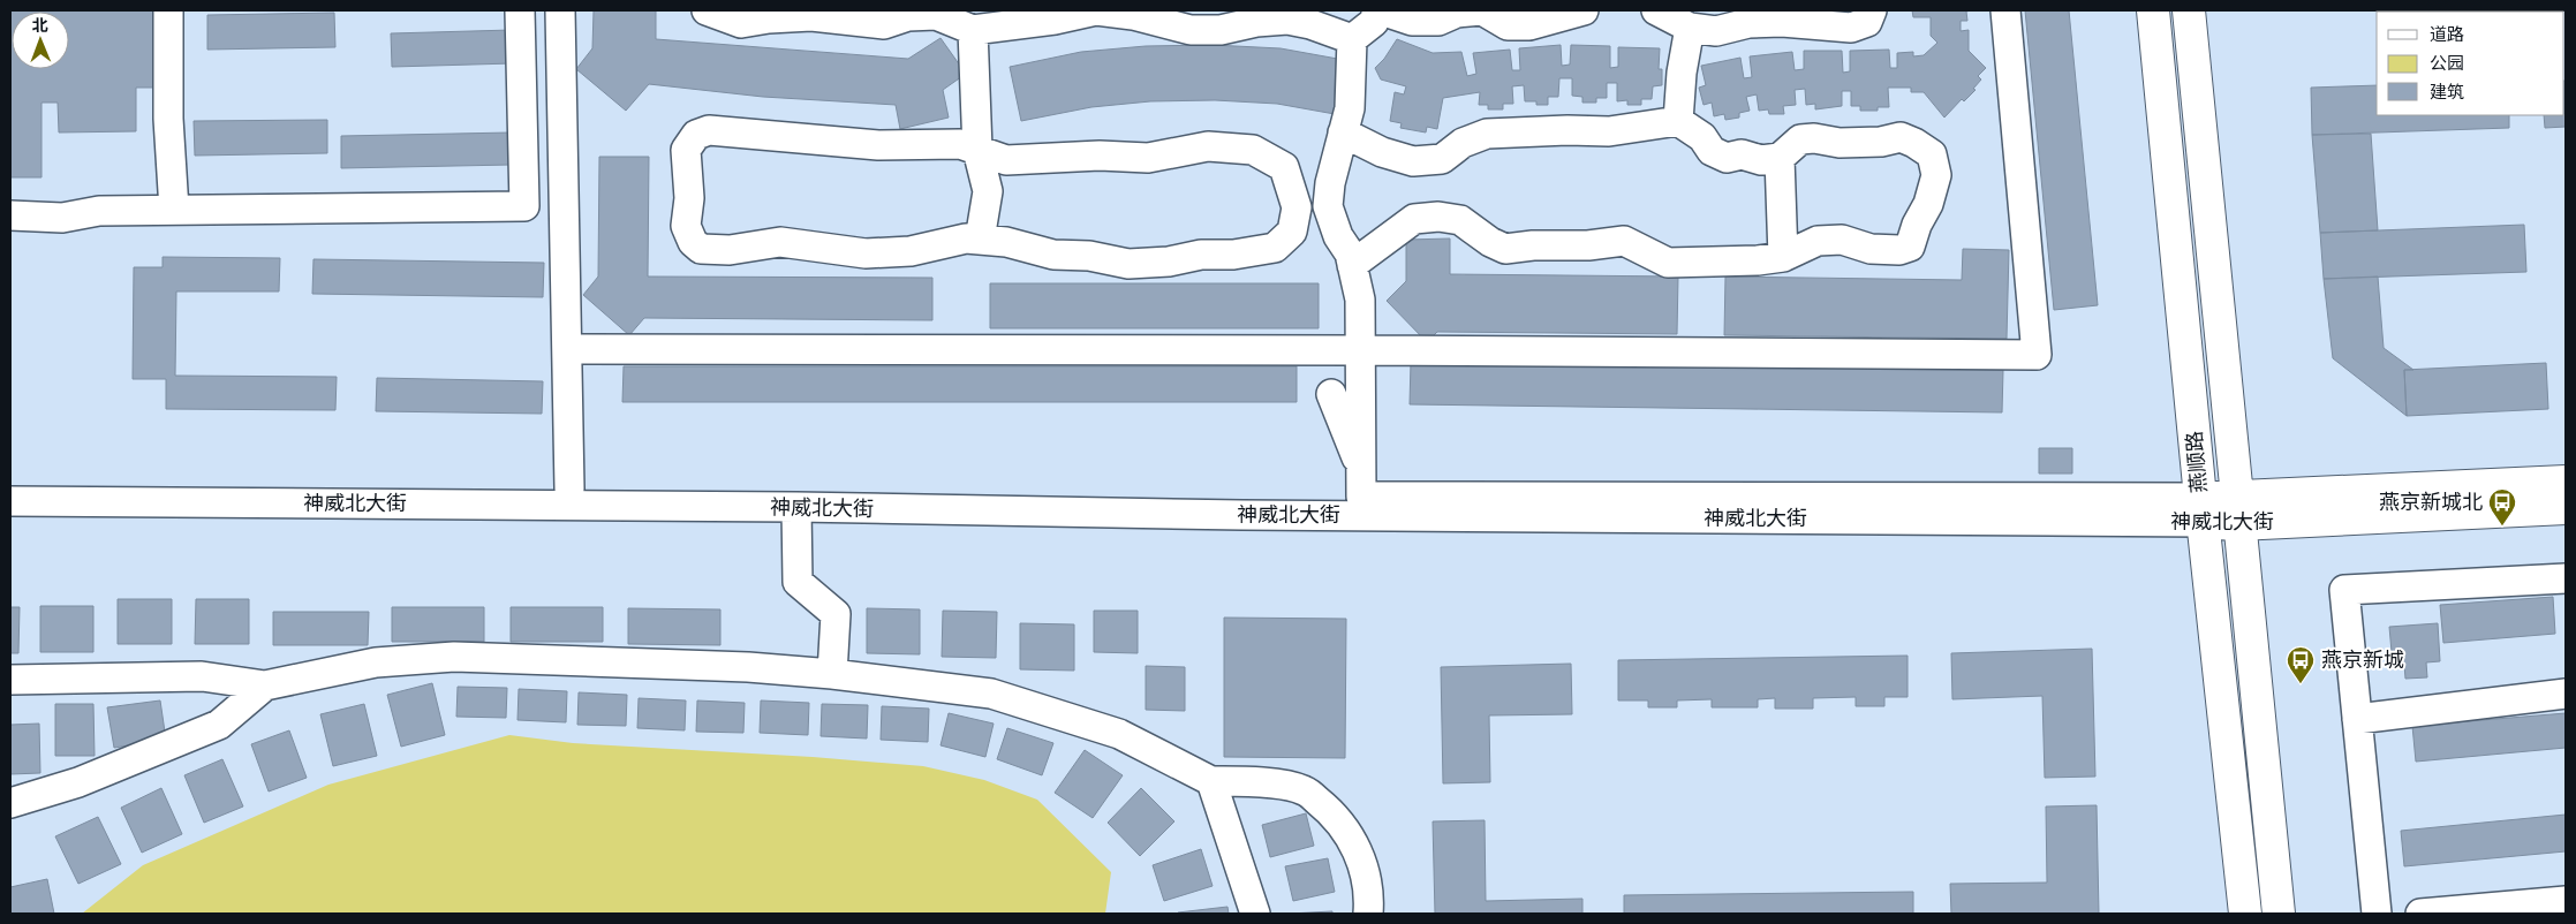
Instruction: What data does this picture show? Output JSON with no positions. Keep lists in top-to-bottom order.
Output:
{
  "streets": {
    "main road": ["燕顺路", "神威北大街"]
  },
  "crossings": [
    ["燕顺路", "神威北大街"]
  ],
  "places": {
    "bus stop": ["燕京新城北", "燕京新城"]
  },
  "legend": ["道路", "公园", "建筑"],
  "north": "top"
}
